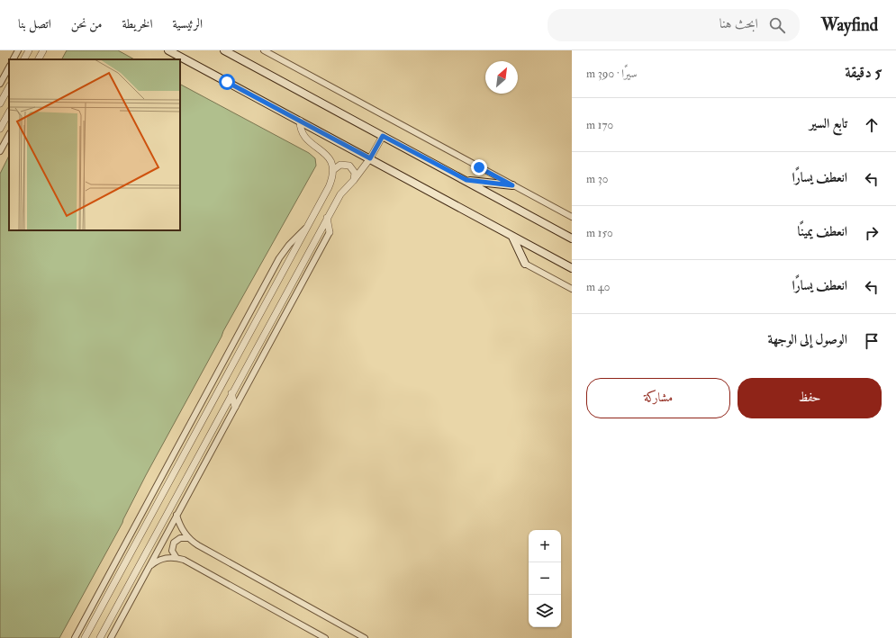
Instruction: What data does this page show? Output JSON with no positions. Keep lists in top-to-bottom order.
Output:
{
  "north": "top right",
  "page": {
    "header": "Wayfind",
    "search": "ابحث هنا",
    "nav": [
      "الرئيسية",
      "الخريطة",
      "من نحن",
      "اتصل بنا"
    ],
    "heading": ["5 دقيقة", "سيرًا · 390 m"],
    "list": [
      ["تابع السير", "170 m"],
      ["انعطف يسارًا", "30 m"],
      ["انعطف يمينًا", "150 m"],
      ["انعطف يسارًا", "40 m"],
      "الوصول إلى الوجهة"
    ],
    "buttons": ["حفظ", "مشاركة"],
    "map_buttons": ["+", "−"]
  }
}
